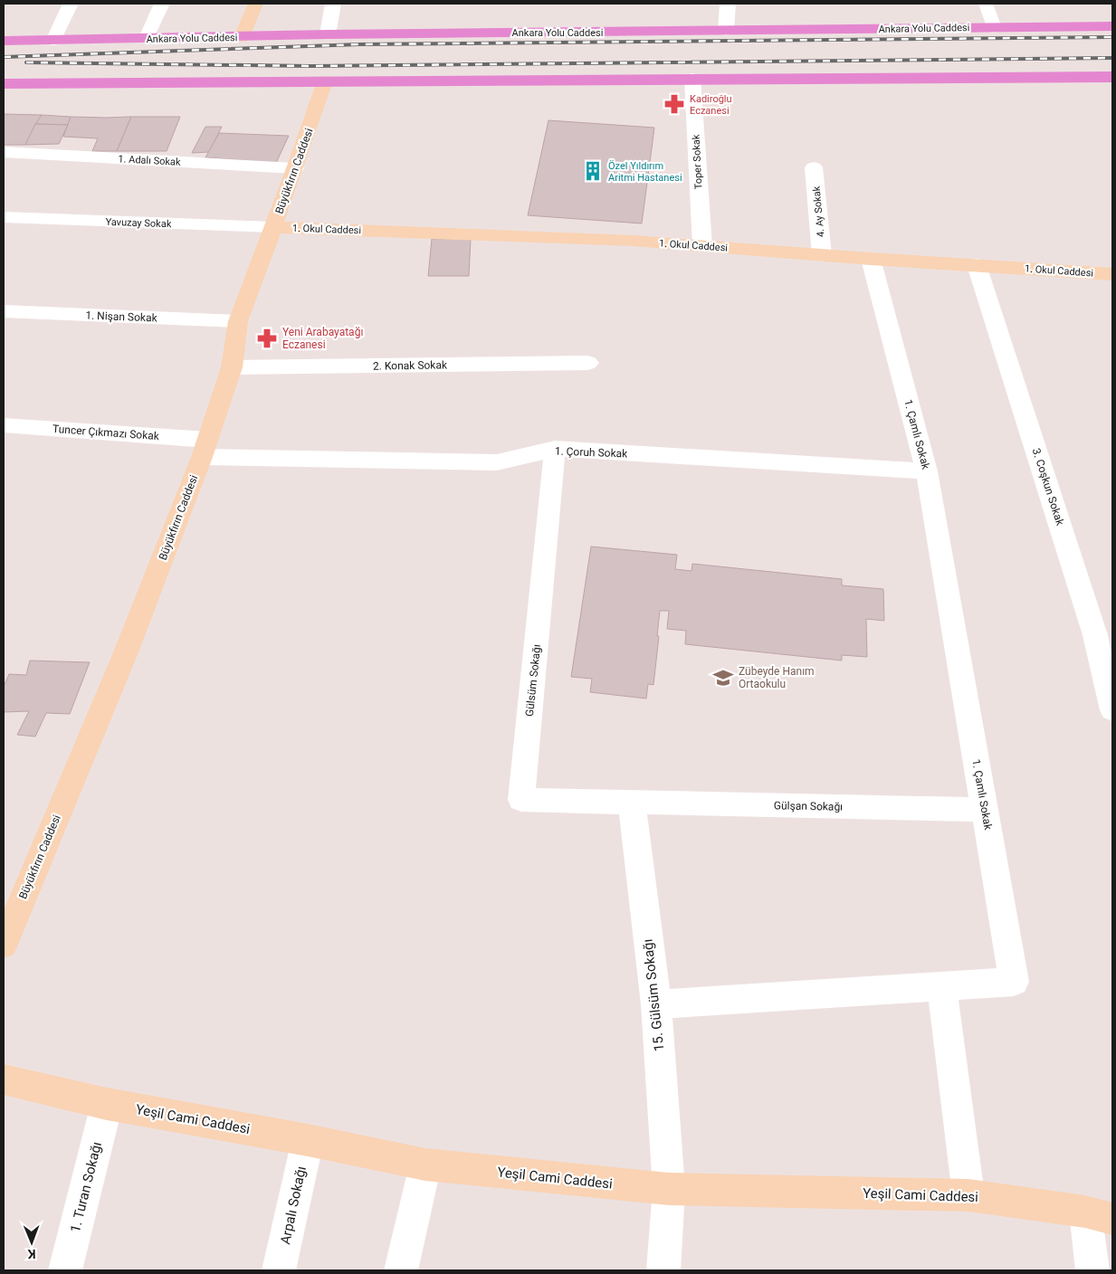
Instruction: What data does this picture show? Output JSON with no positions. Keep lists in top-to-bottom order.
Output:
{
  "streets": {
    "highway": ["Ankara Yolu Caddesi"],
    "main road": ["Büyükfırın Caddesi", "1. Okul Caddesi", "Yeşil Cami Caddesi"],
    "street": [
      "1. Adalı Sokak",
      "Toper Sokak",
      "4. Ay Sokak",
      "Yavuzay Sokak",
      "1. Nişan Sokak",
      "2. Konak Sokak",
      "Tuncer Çıkmazı Sokak",
      "1. Çamlı Sokak",
      "1. Çoruh Sokak",
      "3. Coşkun Sokak",
      "Gülsüm Sokağı",
      "Gülşan Sokağı",
      "15. Gülsüm Sokağı",
      "1. Turan Sokağı",
      "Arpalı Sokağı"
    ]
  },
  "crossings": [
    ["1. Adalı Sokak", "Büyükfırın Caddesi"],
    ["Toper Sokak", "1. Okul Caddesi"],
    ["Büyükfırın Caddesi", "Yavuzay Sokak"],
    ["Büyükfırın Caddesi", "1. Okul Caddesi"],
    ["Büyükfırın Caddesi", "1. Nişan Sokak"],
    ["Büyükfırın Caddesi", "2. Konak Sokak"],
    ["Büyükfırın Caddesi", "Tuncer Çıkmazı Sokak"],
    ["Büyükfırın Caddesi", "1. Çoruh Sokak"],
    ["4. Ay Sokak", "1. Okul Caddesi"],
    ["Yavuzay Sokak", "1. Okul Caddesi"],
    ["1. Okul Caddesi", "1. Çamlı Sokak"],
    ["1. Okul Caddesi", "3. Coşkun Sokak"],
    ["Tuncer Çıkmazı Sokak", "1. Çoruh Sokak"],
    ["1. Çamlı Sokak", "1. Çoruh Sokak"],
    ["1. Çamlı Sokak", "Gülşan Sokağı"],
    ["1. Çamlı Sokak", "15. Gülsüm Sokağı"],
    ["1. Çoruh Sokak", "Gülsüm Sokağı"],
    ["Gülsüm Sokağı", "Gülşan Sokağı"],
    ["Gülsüm Sokağı", "15. Gülsüm Sokağı"],
    ["Gülşan Sokağı", "15. Gülsüm Sokağı"],
    ["15. Gülsüm Sokağı", "Yeşil Cami Caddesi"],
    ["Yeşil Cami Caddesi", "1. Turan Sokağı"],
    ["Yeşil Cami Caddesi", "Arpalı Sokağı"]
  ],
  "places": {
    "pharmacy": ["Kadiroğlu Eczanesi", "Yeni Arabayatağı Eczanesi"],
    "building": ["Özel Yıldırım Aritmi Hastanesi"],
    "school or university": ["Zübeyde Hanım Ortaokulu"]
  },
  "north": "bottom"
}
